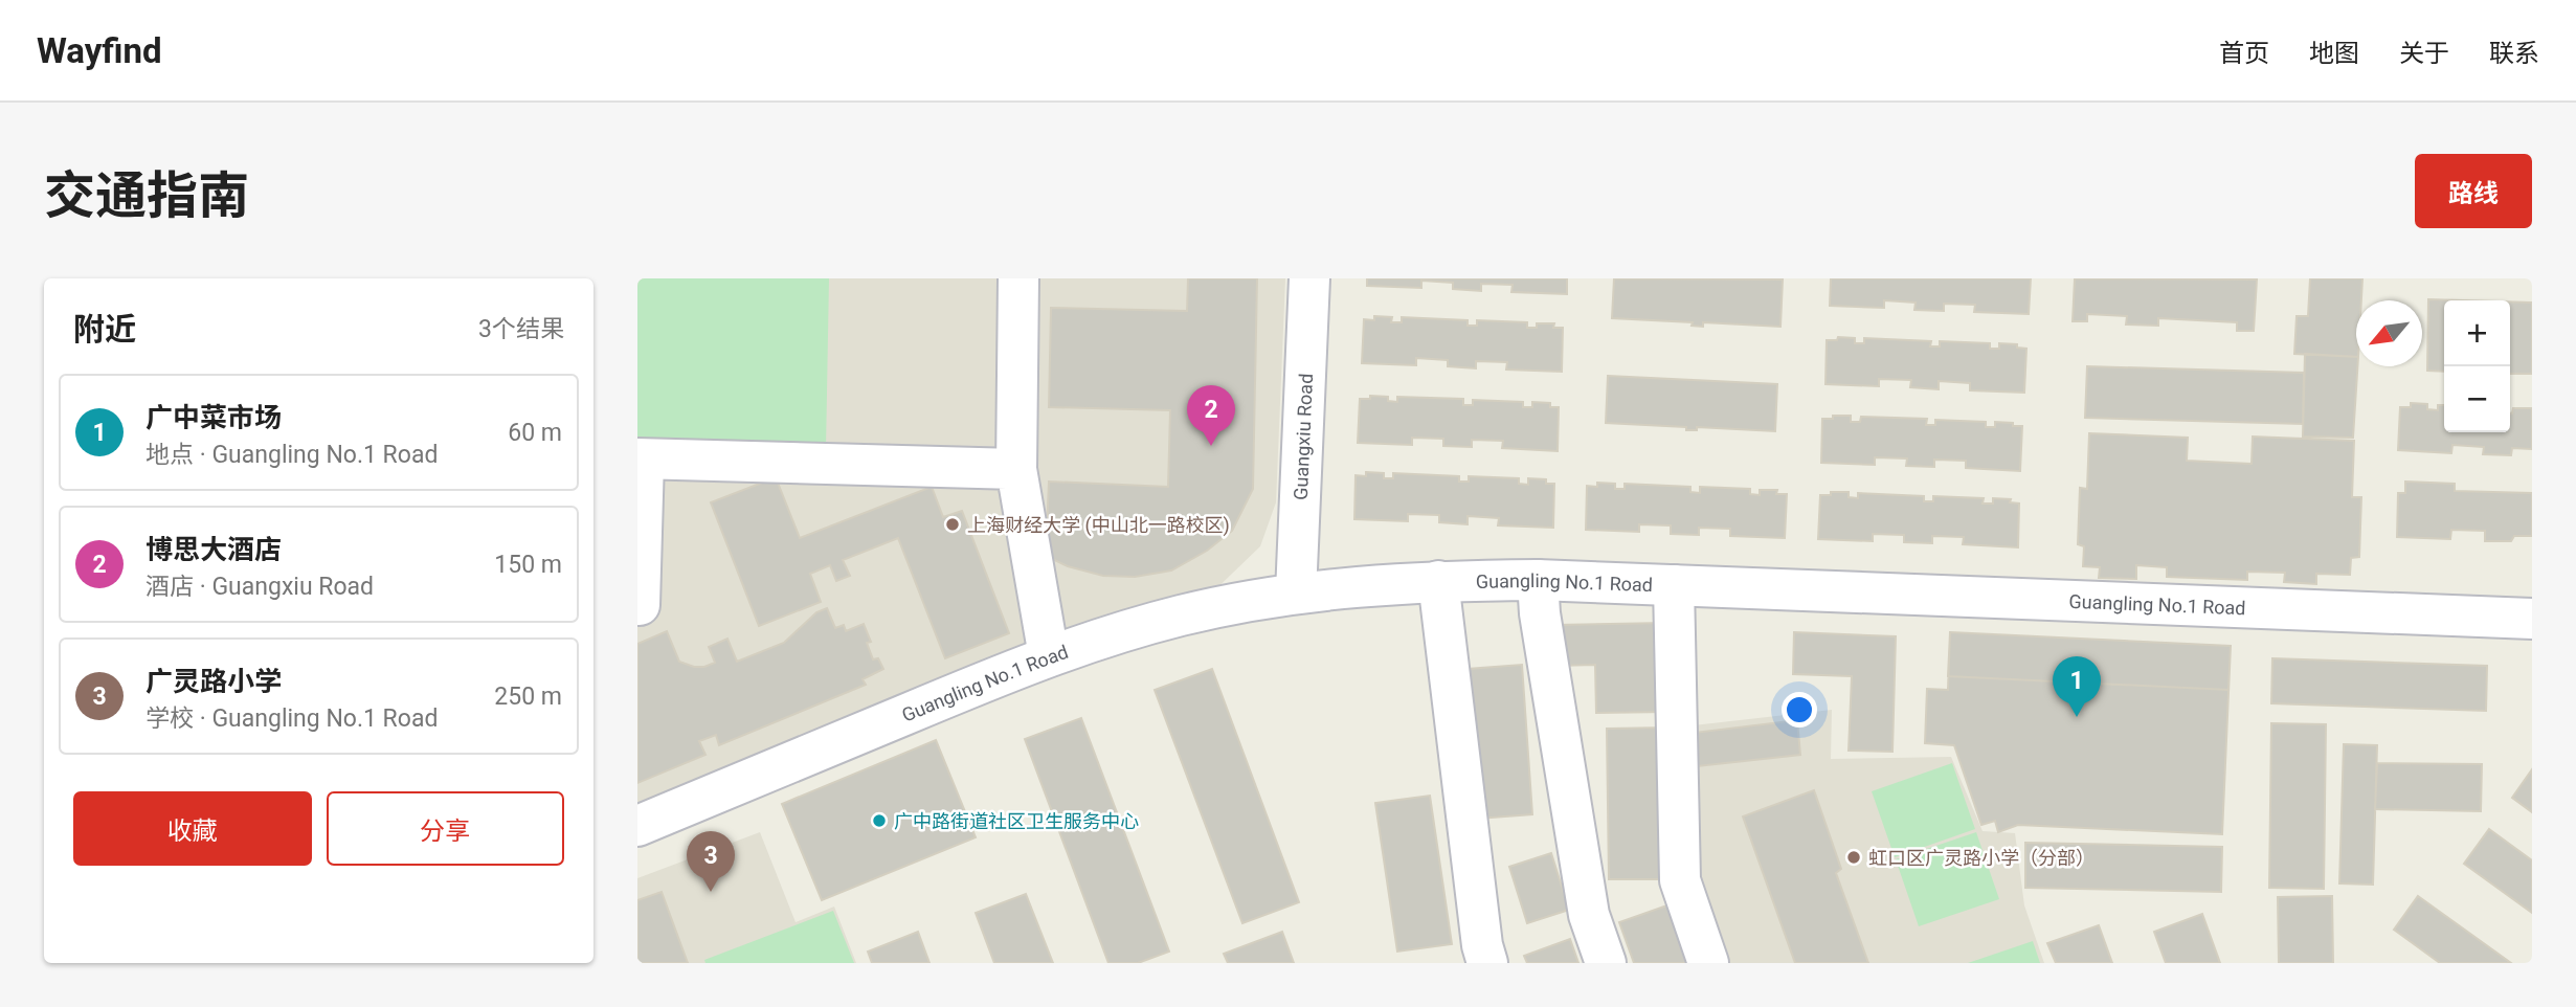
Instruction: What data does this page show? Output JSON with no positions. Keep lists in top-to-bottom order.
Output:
{
  "streets": {
    "street": ["Guangxiu Road", "Guangling No.1 Road"]
  },
  "crossings": [
    ["Guangxiu Road", "Guangling No.1 Road"]
  ],
  "places": ["上海财经大学 (中山北一路校区)", "广中路街道社区卫生服务中心", "虹口区广灵路小学（分部）"],
  "north": "bottom left",
  "page": {
    "header": "Wayfind",
    "nav": [
      "首页",
      "地图",
      "关于",
      "联系"
    ],
    "title": "交通指南",
    "buttons": [
      "路线",
      ["收藏", "分享"]
    ],
    "heading": ["附近", "3个结果"],
    "map_buttons": ["+", "−"],
    "list": [
      {
        "mark": "1",
        "name": "广中菜市场",
        "note": "地点 · Guangling No.1 Road",
        "value": "60 m"
      },
      {
        "mark": "2",
        "name": "博思大酒店",
        "note": "酒店 · Guangxiu Road",
        "value": "150 m"
      },
      {
        "mark": "3",
        "name": "广灵路小学",
        "note": "学校 · Guangling No.1 Road",
        "value": "250 m"
      }
    ],
    "pins": ["2", "1", "3"]
  }
}
